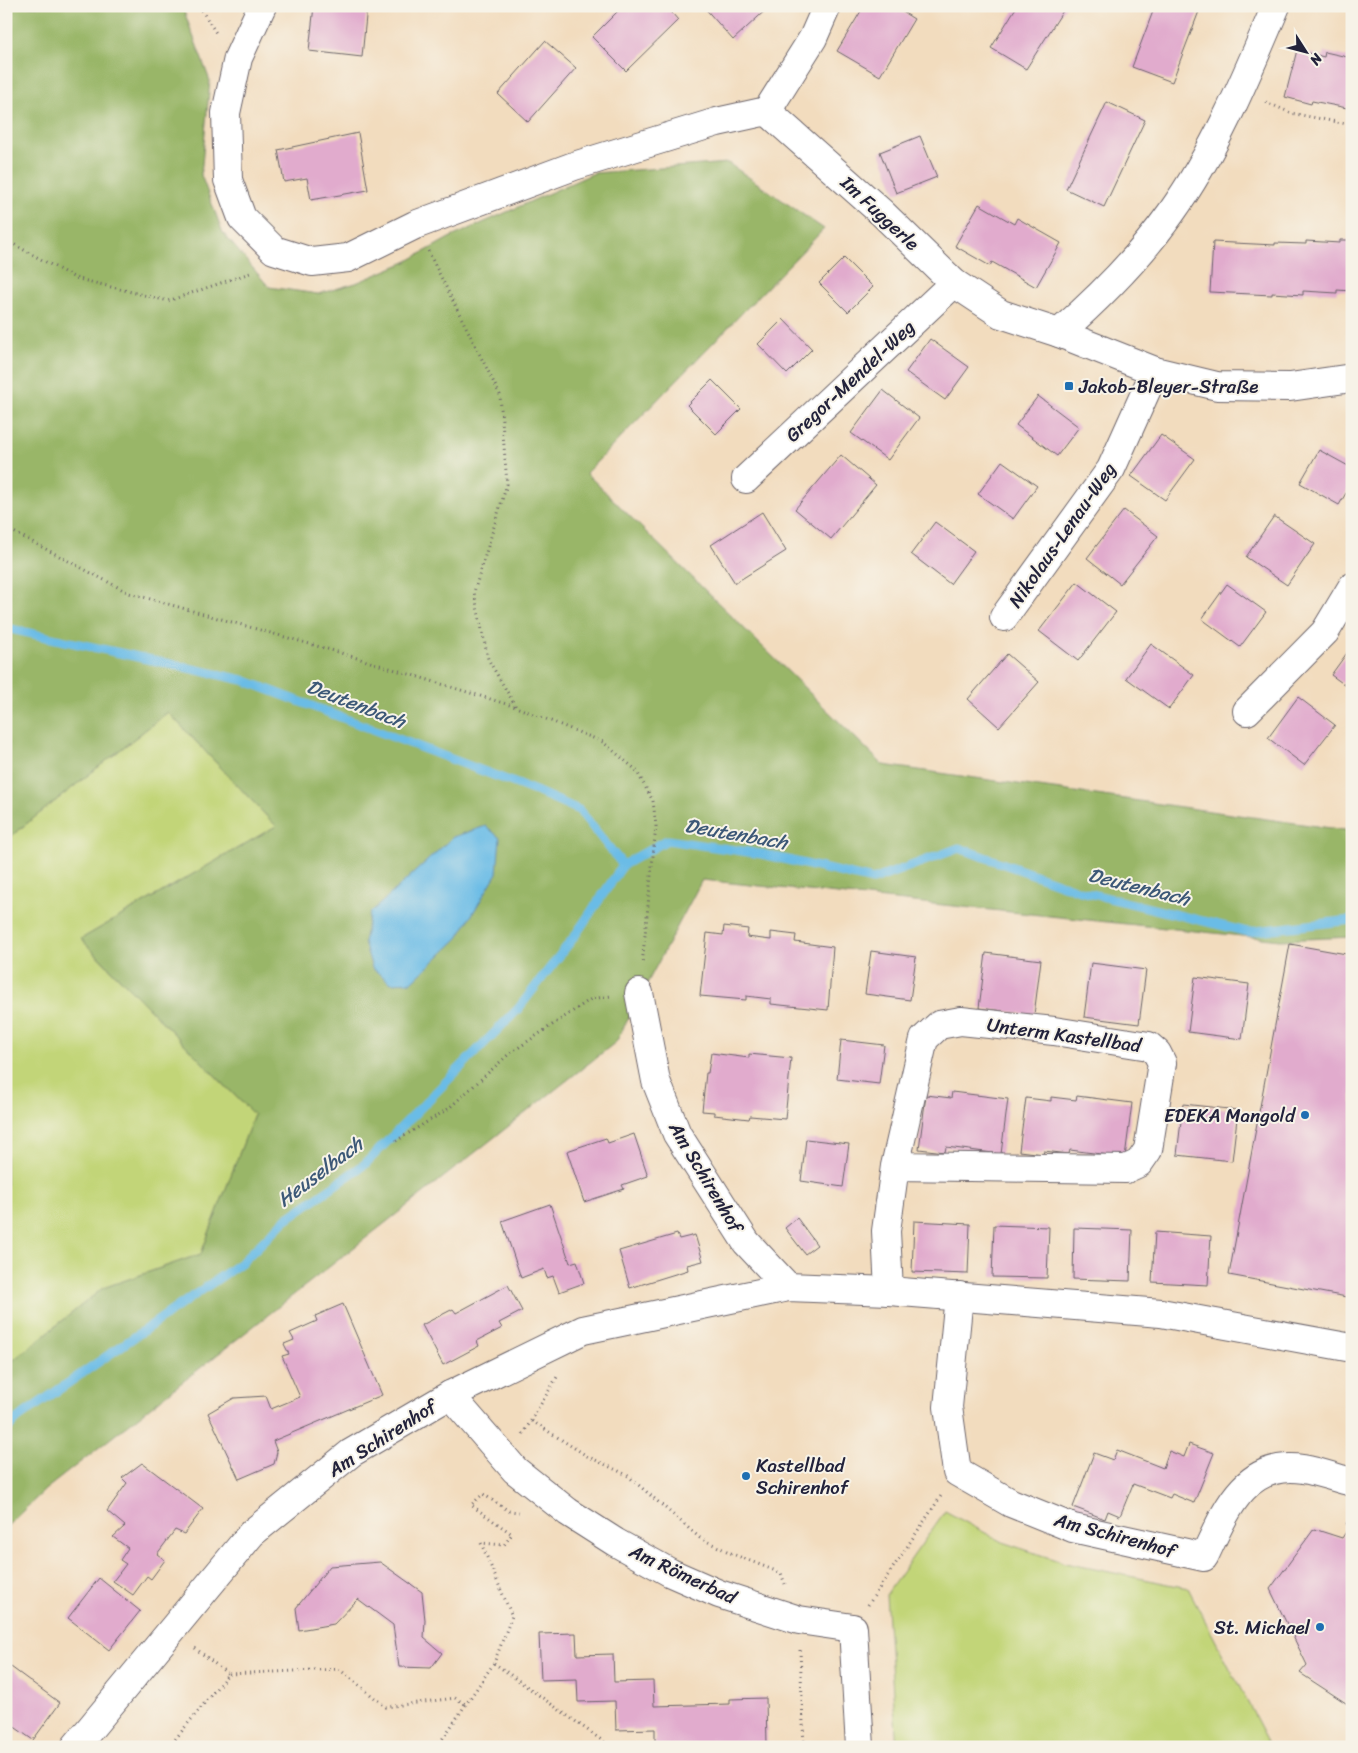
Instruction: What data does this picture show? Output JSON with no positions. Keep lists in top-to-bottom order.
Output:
{
  "streets": {
    "street": [
      "Im Fuggerle",
      "Gregor-Mendel-Weg",
      "Nikolaus-Lenau-Weg",
      "Unterm Kastellbad",
      "Am Schirenhof",
      "Am Römerbad"
    ]
  },
  "crossings": [
    ["Im Fuggerle", "Gregor-Mendel-Weg"],
    ["Im Fuggerle", "Nikolaus-Lenau-Weg"],
    ["Unterm Kastellbad", "Am Schirenhof"],
    ["Am Schirenhof", "Am Römerbad"]
  ],
  "water": ["Deutenbach", "Heuselbach"],
  "places": {
    "transit": ["Jakob-Bleyer-Straße"],
    "other": ["EDEKA Mangold", "Kastellbad Schirenhof", "St. Michael"]
  },
  "north": "bottom right"
}
